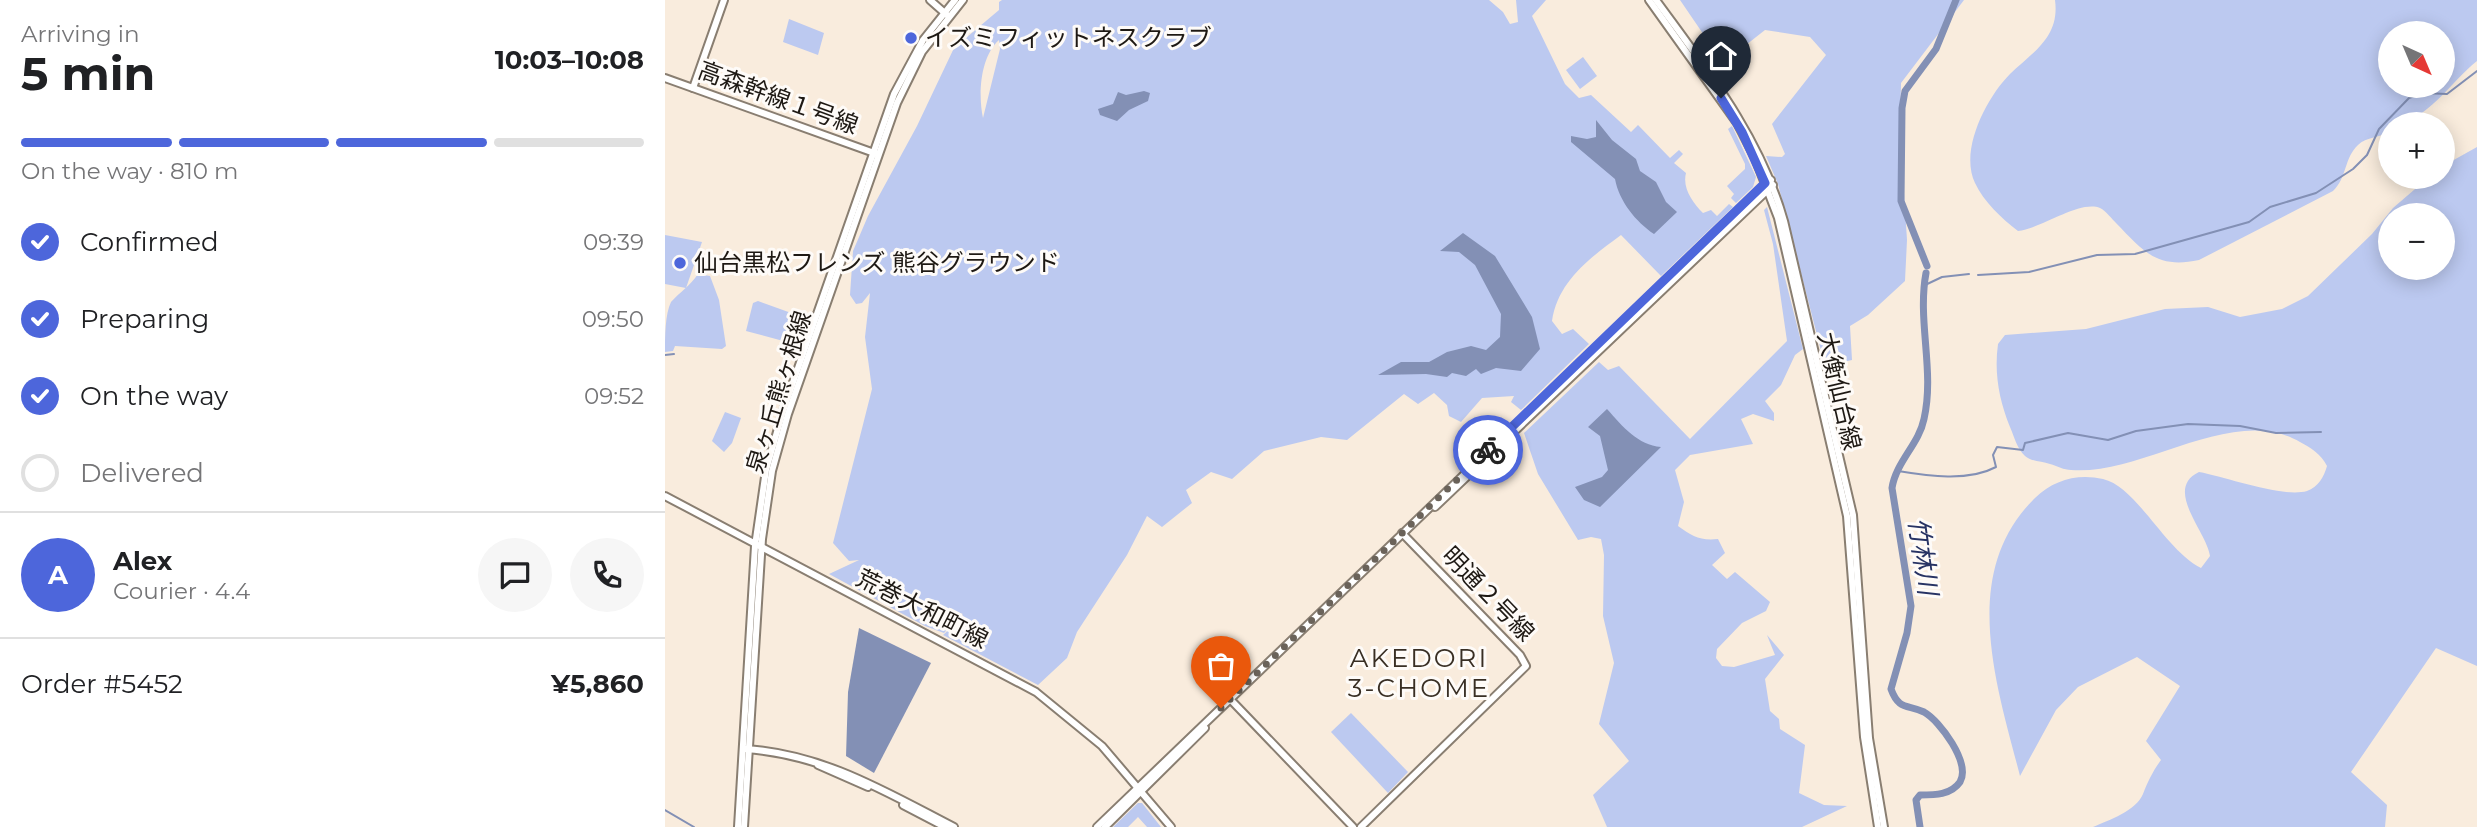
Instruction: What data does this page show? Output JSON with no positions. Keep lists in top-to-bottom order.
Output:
{
  "streets": {
    "street": [
      "高森幹線１号線",
      "大衡仙台線",
      "泉ヶ丘熊ヶ根線",
      "明通２号線",
      "荒巻大和町線"
    ]
  },
  "crossings": [
    ["高森幹線１号線", "泉ヶ丘熊ヶ根線"],
    ["泉ヶ丘熊ヶ根線", "荒巻大和町線"]
  ],
  "districts": ["AKEDORI 3-CHOME"],
  "water": ["竹林川"],
  "places": ["イズミフィットネスクラブ", "仙台黒松フレンズ 熊谷グラウンド"],
  "north": "bottom right",
  "page": {
    "heading": ["5 min", "Arriving in", "10:03–10:08"],
    "panel": [
      "Alex",
      "Courier · 4.4",
      "Order #5452",
      "¥5,860"
    ],
    "map_buttons": ["+", "−"],
    "bar": "On the way · 810 m",
    "list": [
      ["Confirmed", "09:39"],
      ["Preparing", "09:50"],
      ["On the way", "09:52"],
      "Delivered"
    ],
    "round": "A"
  }
}
